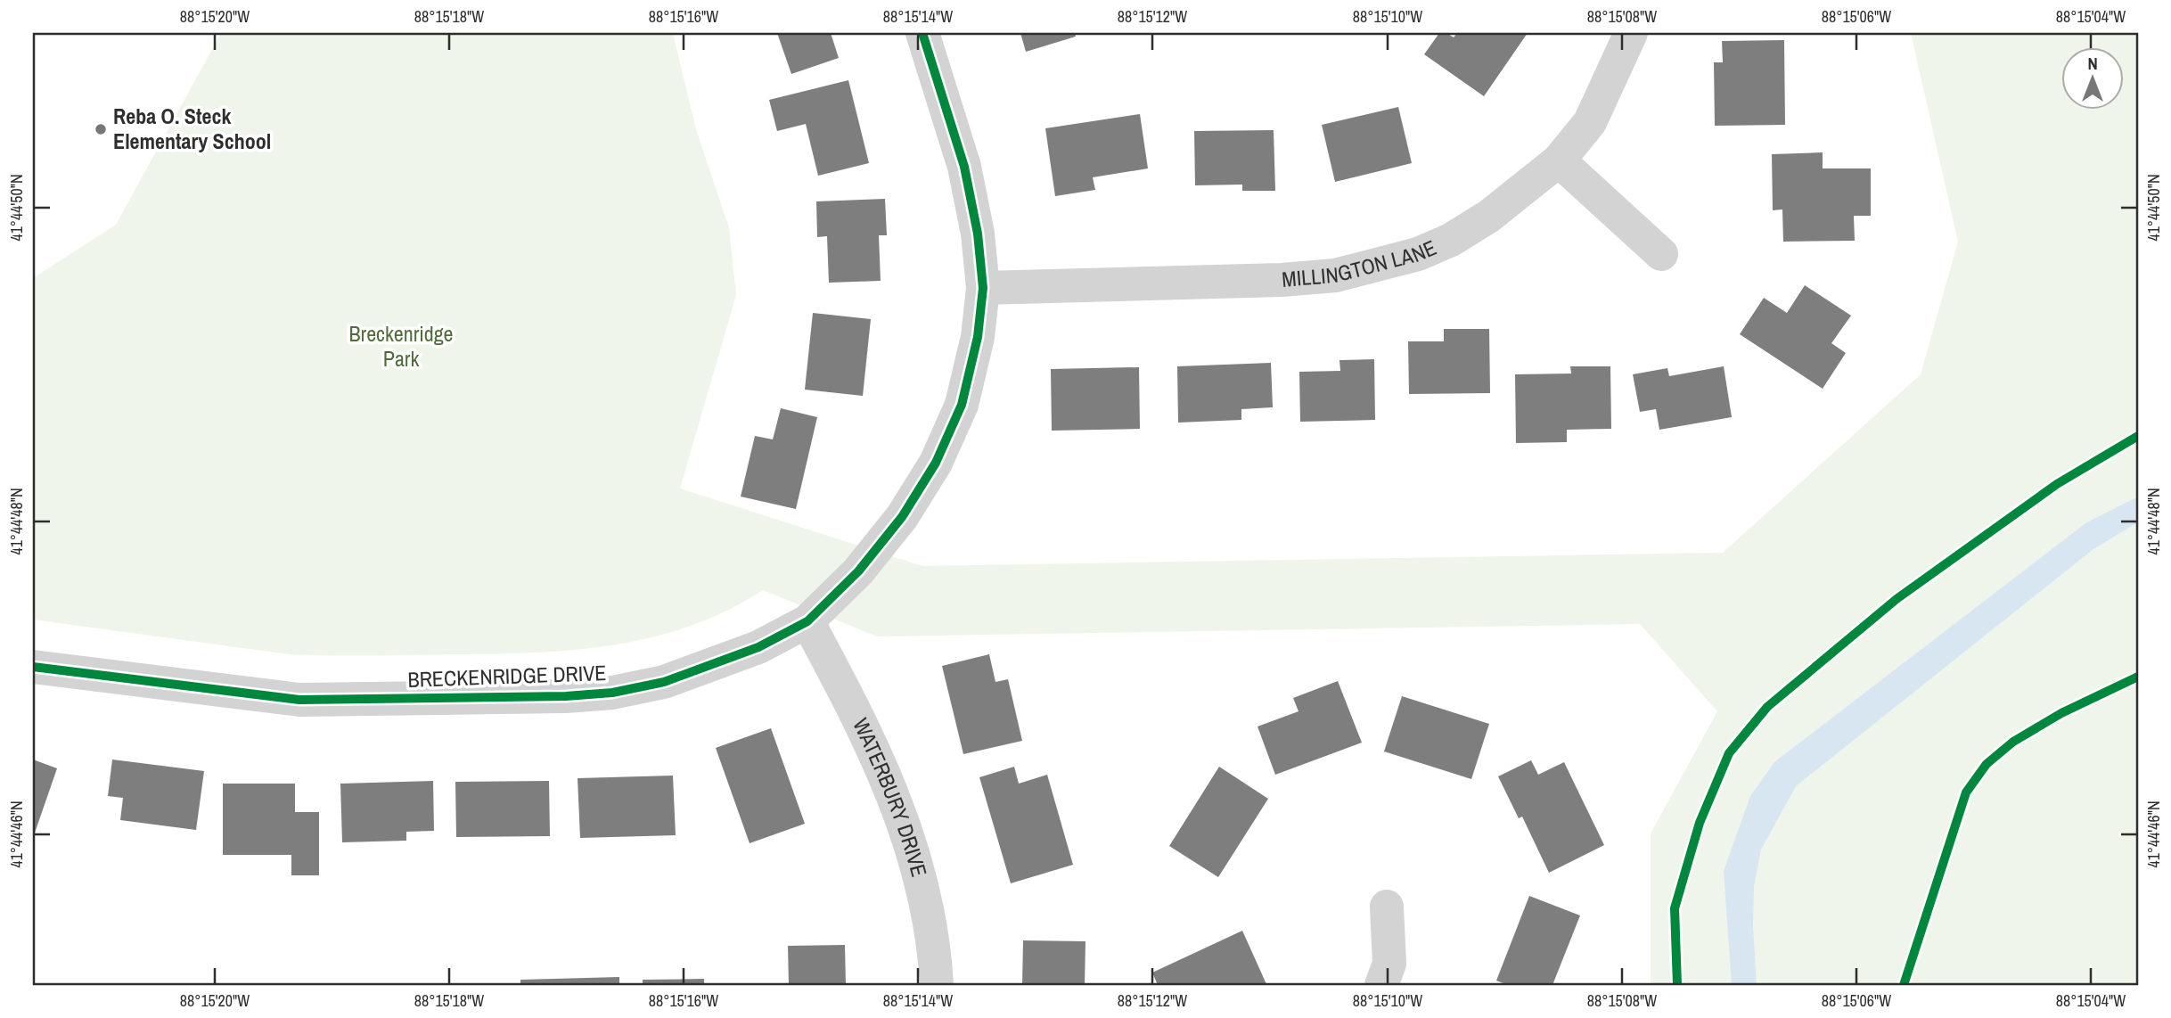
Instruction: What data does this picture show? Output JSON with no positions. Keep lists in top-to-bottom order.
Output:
{
  "streets": {
    "street": ["MILLINGTON LANE", "BRECKENRIDGE DRIVE", "WATERBURY DRIVE"]
  },
  "crossings": [
    ["MILLINGTON LANE", "BRECKENRIDGE DRIVE"],
    ["BRECKENRIDGE DRIVE", "WATERBURY DRIVE"]
  ],
  "parks": ["Breckenridge Park"],
  "places": ["Reba O. Steck Elementary School"],
  "north": "top",
  "coordinates": [
    "88°15'20\"W",
    "88°15'18\"W",
    "88°15'16\"W",
    "88°15'14\"W",
    "88°15'12\"W",
    "88°15'10\"W",
    "88°15'08\"W",
    "88°15'06\"W",
    "88°15'04\"W",
    "41°44'50\"N",
    "41°44'48\"N",
    "41°44'46\"N"
  ]
}
